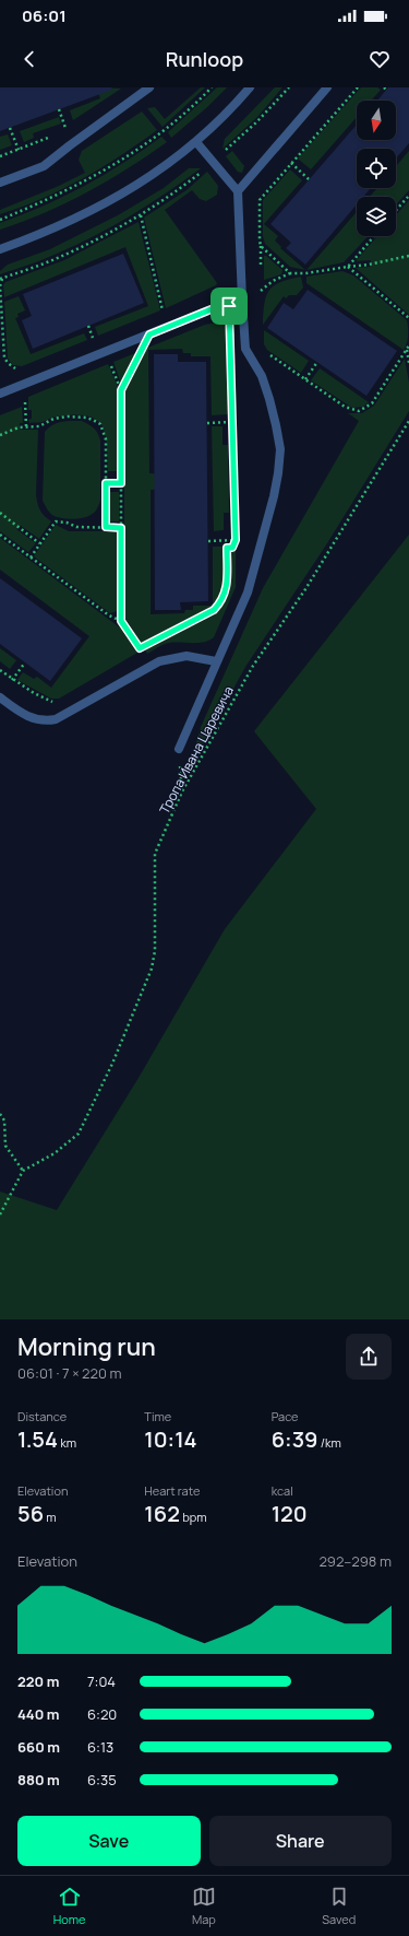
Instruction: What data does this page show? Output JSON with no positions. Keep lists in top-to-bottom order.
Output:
{
  "streets": {
    "path": ["Тропа Ивана Царевича"]
  },
  "north": "bottom",
  "page": {
    "status": "06:01",
    "header": "Runloop",
    "heading": ["Morning run", "06:01 · 7 × 220 m"],
    "stats": [
      ["Distance", "1.54 km"],
      ["Time", "10:14"],
      ["Pace", "6:39 /km"],
      ["Elevation", "56 m"],
      ["Heart rate", "162 bpm"],
      ["kcal", "120"]
    ],
    "chart": ["Elevation", "292–298 m"],
    "list": [
      {
        "name": "220 m",
        "note": "7:04"
      },
      {
        "name": "440 m",
        "note": "6:20"
      },
      {
        "name": "660 m",
        "note": "6:13"
      },
      {
        "name": "880 m",
        "note": "6:35"
      }
    ],
    "buttons": ["Save", "Share"],
    "tabs": ["Home", "Map", "Saved"]
  }
}
